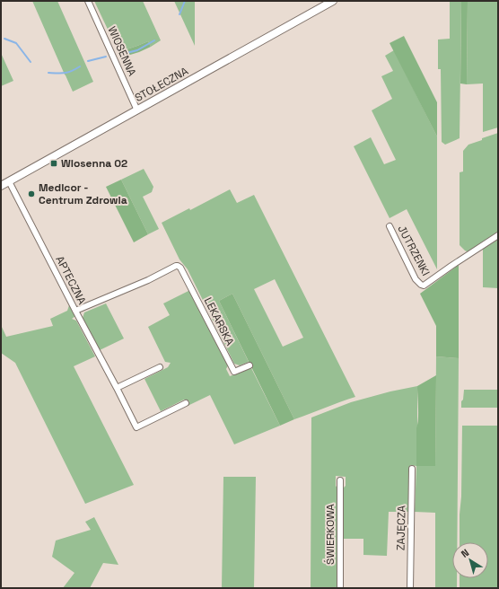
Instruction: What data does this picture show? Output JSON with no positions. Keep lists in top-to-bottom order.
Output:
{
  "streets": {
    "main road": ["STOŁECZNA"],
    "street": [
      "WIOSENNA",
      "JUTRZENKI",
      "APTECZNA",
      "LEKARSKA",
      "ZAJĘCZA",
      "ŚWIERKOWA"
    ]
  },
  "crossings": [
    ["WIOSENNA", "STOŁECZNA"],
    ["STOŁECZNA", "APTECZNA"],
    ["APTECZNA", "LEKARSKA"]
  ],
  "places": {
    "transit": ["Wiosenna 02"],
    "other": ["Medicor - Centrum Zdrowia"]
  },
  "north": "top left"
}
